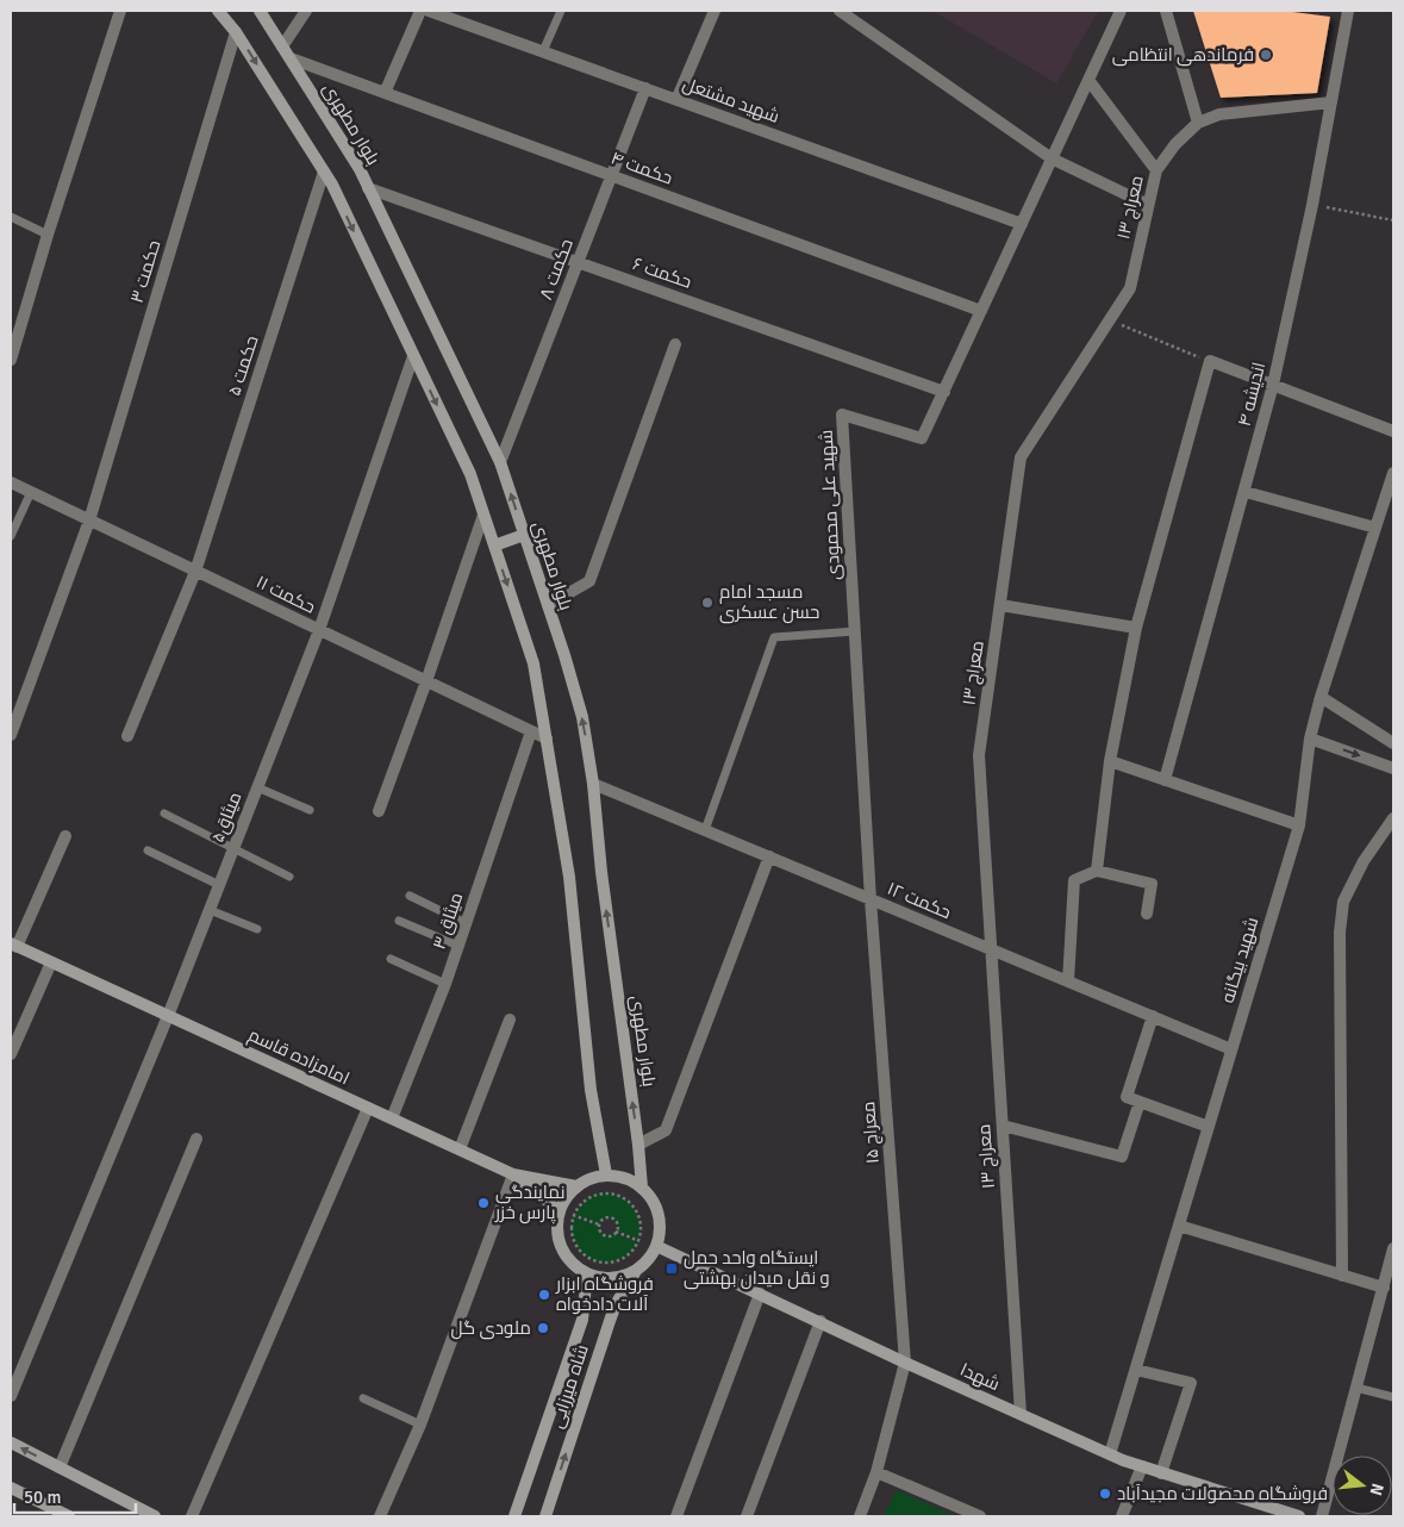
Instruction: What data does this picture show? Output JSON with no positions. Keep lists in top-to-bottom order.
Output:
{
  "streets": {
    "street": [
      "شهید مشتعل",
      "بلوار مطهری",
      "حکمت ۴",
      "معراج ۱۳",
      "حکمت ۸",
      "حکمت ۳",
      "حکمت ۶",
      "حکمت ۵",
      "اندیشه ۴",
      "شهید علی محمودی",
      "حکمت ۱۱",
      "میثاق۵",
      "حکمت ۱۲",
      "میثاق ۳",
      "شهید بیگانه",
      "امامزاده قاسم",
      "معراج ۱۵",
      "شهدا",
      "شاه میرزایی"
    ]
  },
  "crossings": [
    ["شهید مشتعل", "حکمت ۸"],
    ["شهید مشتعل", "شهید علی محمودی"],
    ["بلوار مطهری", "حکمت ۴"],
    ["بلوار مطهری", "حکمت ۸"],
    ["بلوار مطهری", "حکمت ۶"],
    ["بلوار مطهری", "حکمت ۱۲"],
    ["حکمت ۴", "حکمت ۸"],
    ["حکمت ۴", "شهید علی محمودی"],
    ["معراج ۱۳", "اندیشه ۴"],
    ["معراج ۱۳", "حکمت ۱۲"],
    ["معراج ۱۳", "شهدا"],
    ["حکمت ۸", "حکمت ۶"],
    ["حکمت ۳", "حکمت ۱۱"],
    ["حکمت ۶", "شهید علی محمودی"],
    ["حکمت ۵", "حکمت ۱۱"],
    ["شهید علی محمودی", "حکمت ۱۲"],
    ["شهید علی محمودی", "معراج ۱۵"],
    ["حکمت ۱۱", "میثاق۵"],
    ["حکمت ۱۱", "میثاق ۳"],
    ["میثاق۵", "امامزاده قاسم"],
    ["حکمت ۱۲", "شهید بیگانه"],
    ["حکمت ۱۲", "معراج ۱۵"],
    ["میثاق ۳", "امامزاده قاسم"],
    ["شهید بیگانه", "شهدا"],
    ["معراج ۱۵", "شهدا"],
    ["شهدا", "شاه میرزایی"]
  ],
  "places": {
    "other": [
      "فرماندهی انتظامی",
      "مسجد امام حسن عسکری",
      "نمایندگی پارس خزر",
      "فروشگاه ابزار آلات دادخواه",
      "ملودی گل",
      "فروشگاه محصولات مجیدآباد"
    ],
    "transit": ["ایستگاه واحد حمل و نقل میدان بهشتی"]
  },
  "scale_bar": "50 m",
  "north": "right"
}
